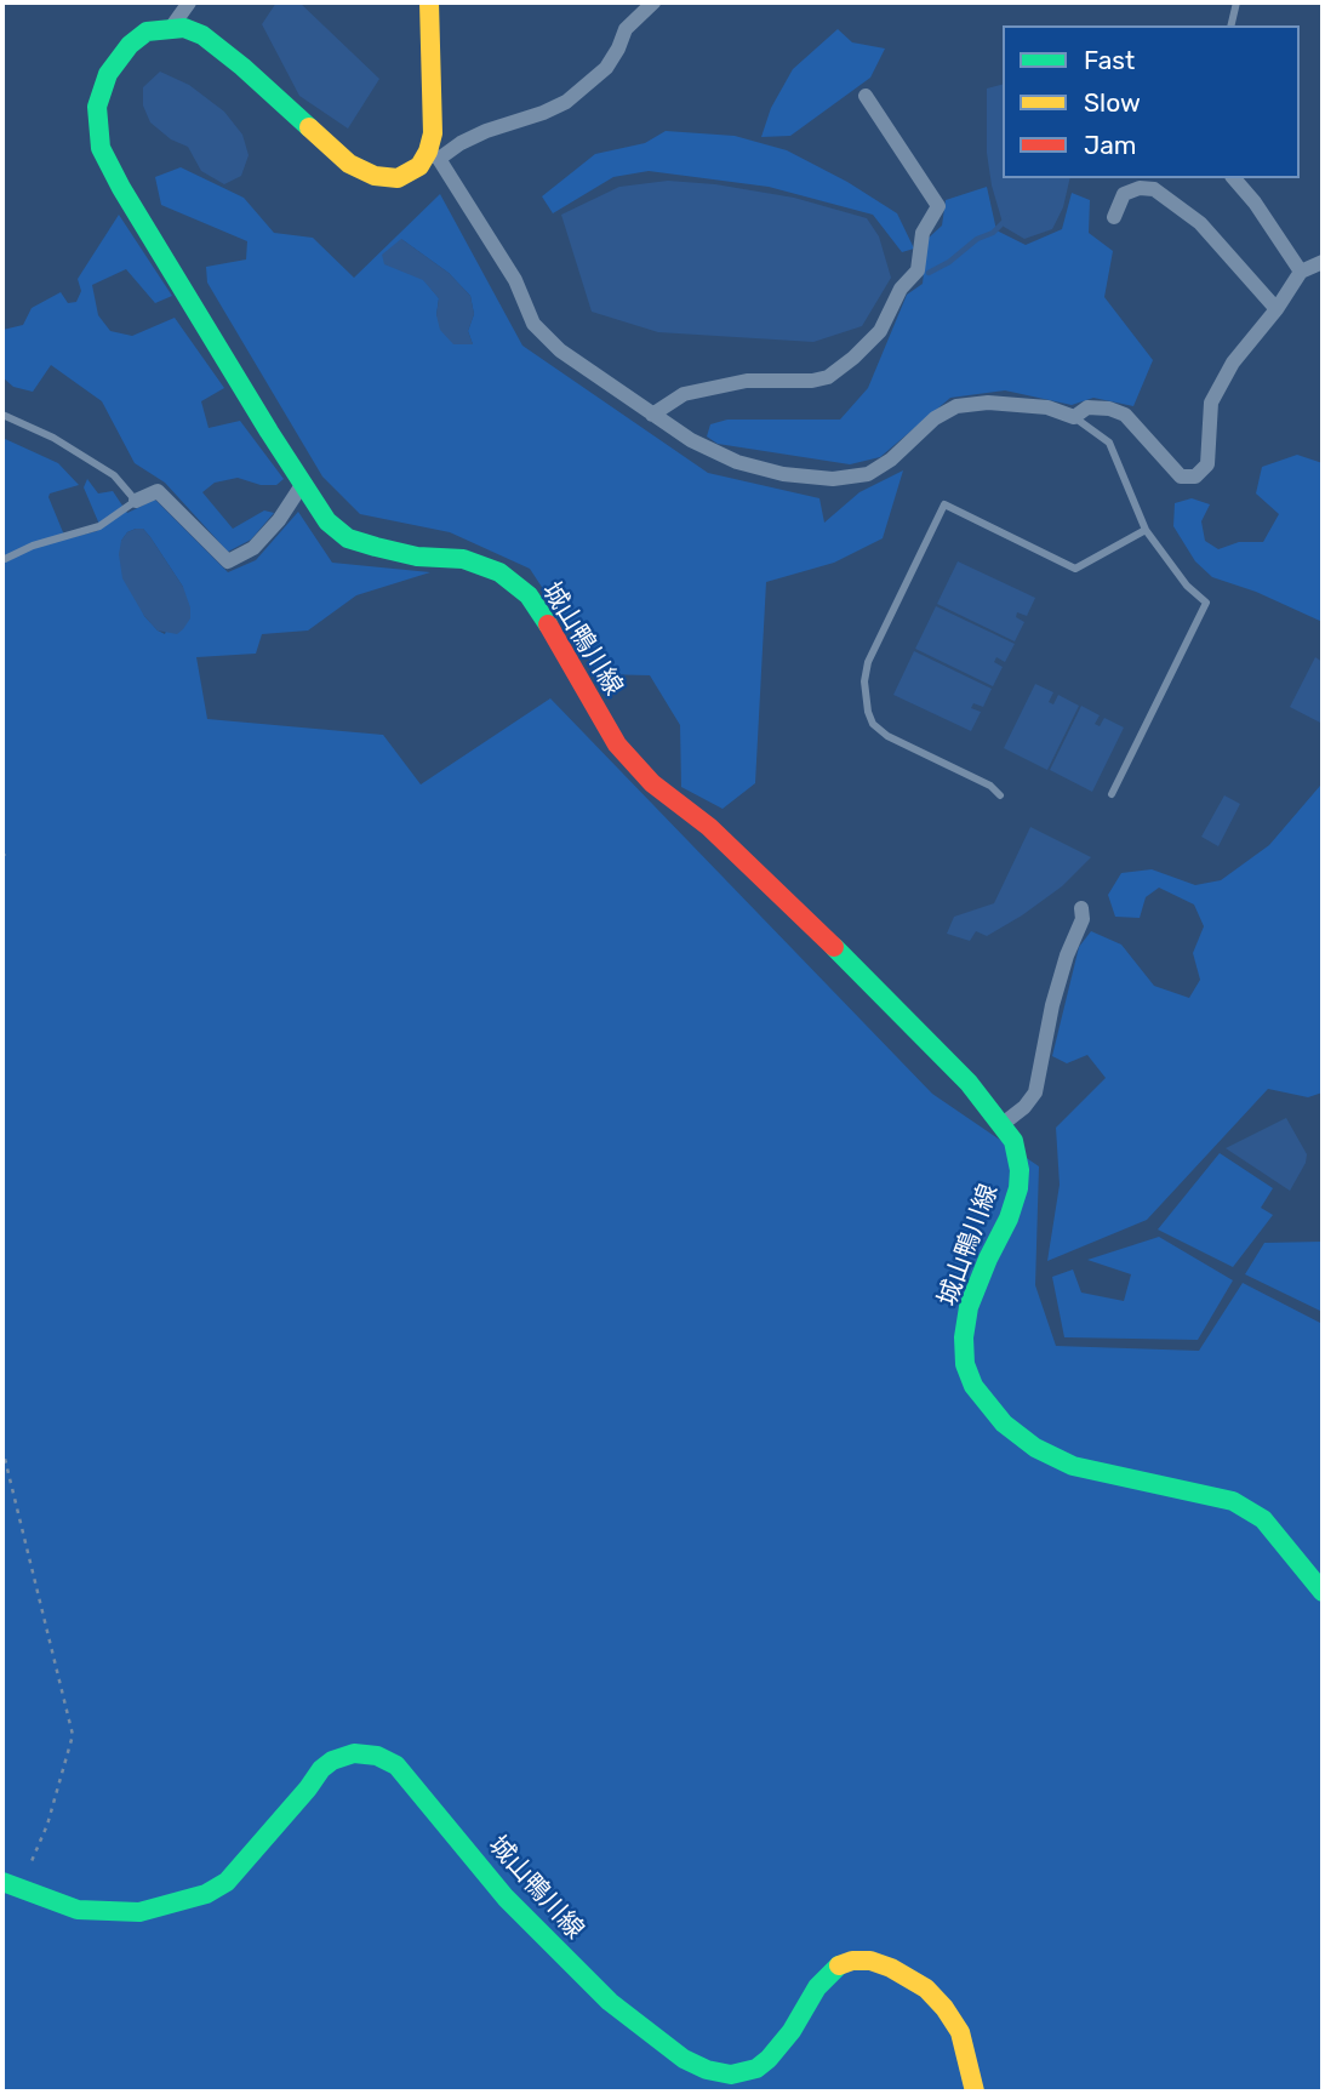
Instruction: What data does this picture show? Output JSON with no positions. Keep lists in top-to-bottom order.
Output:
{
  "streets": {
    "main road": ["城山鴨川線"]
  },
  "legend": ["Fast", "Slow", "Jam"]
}
